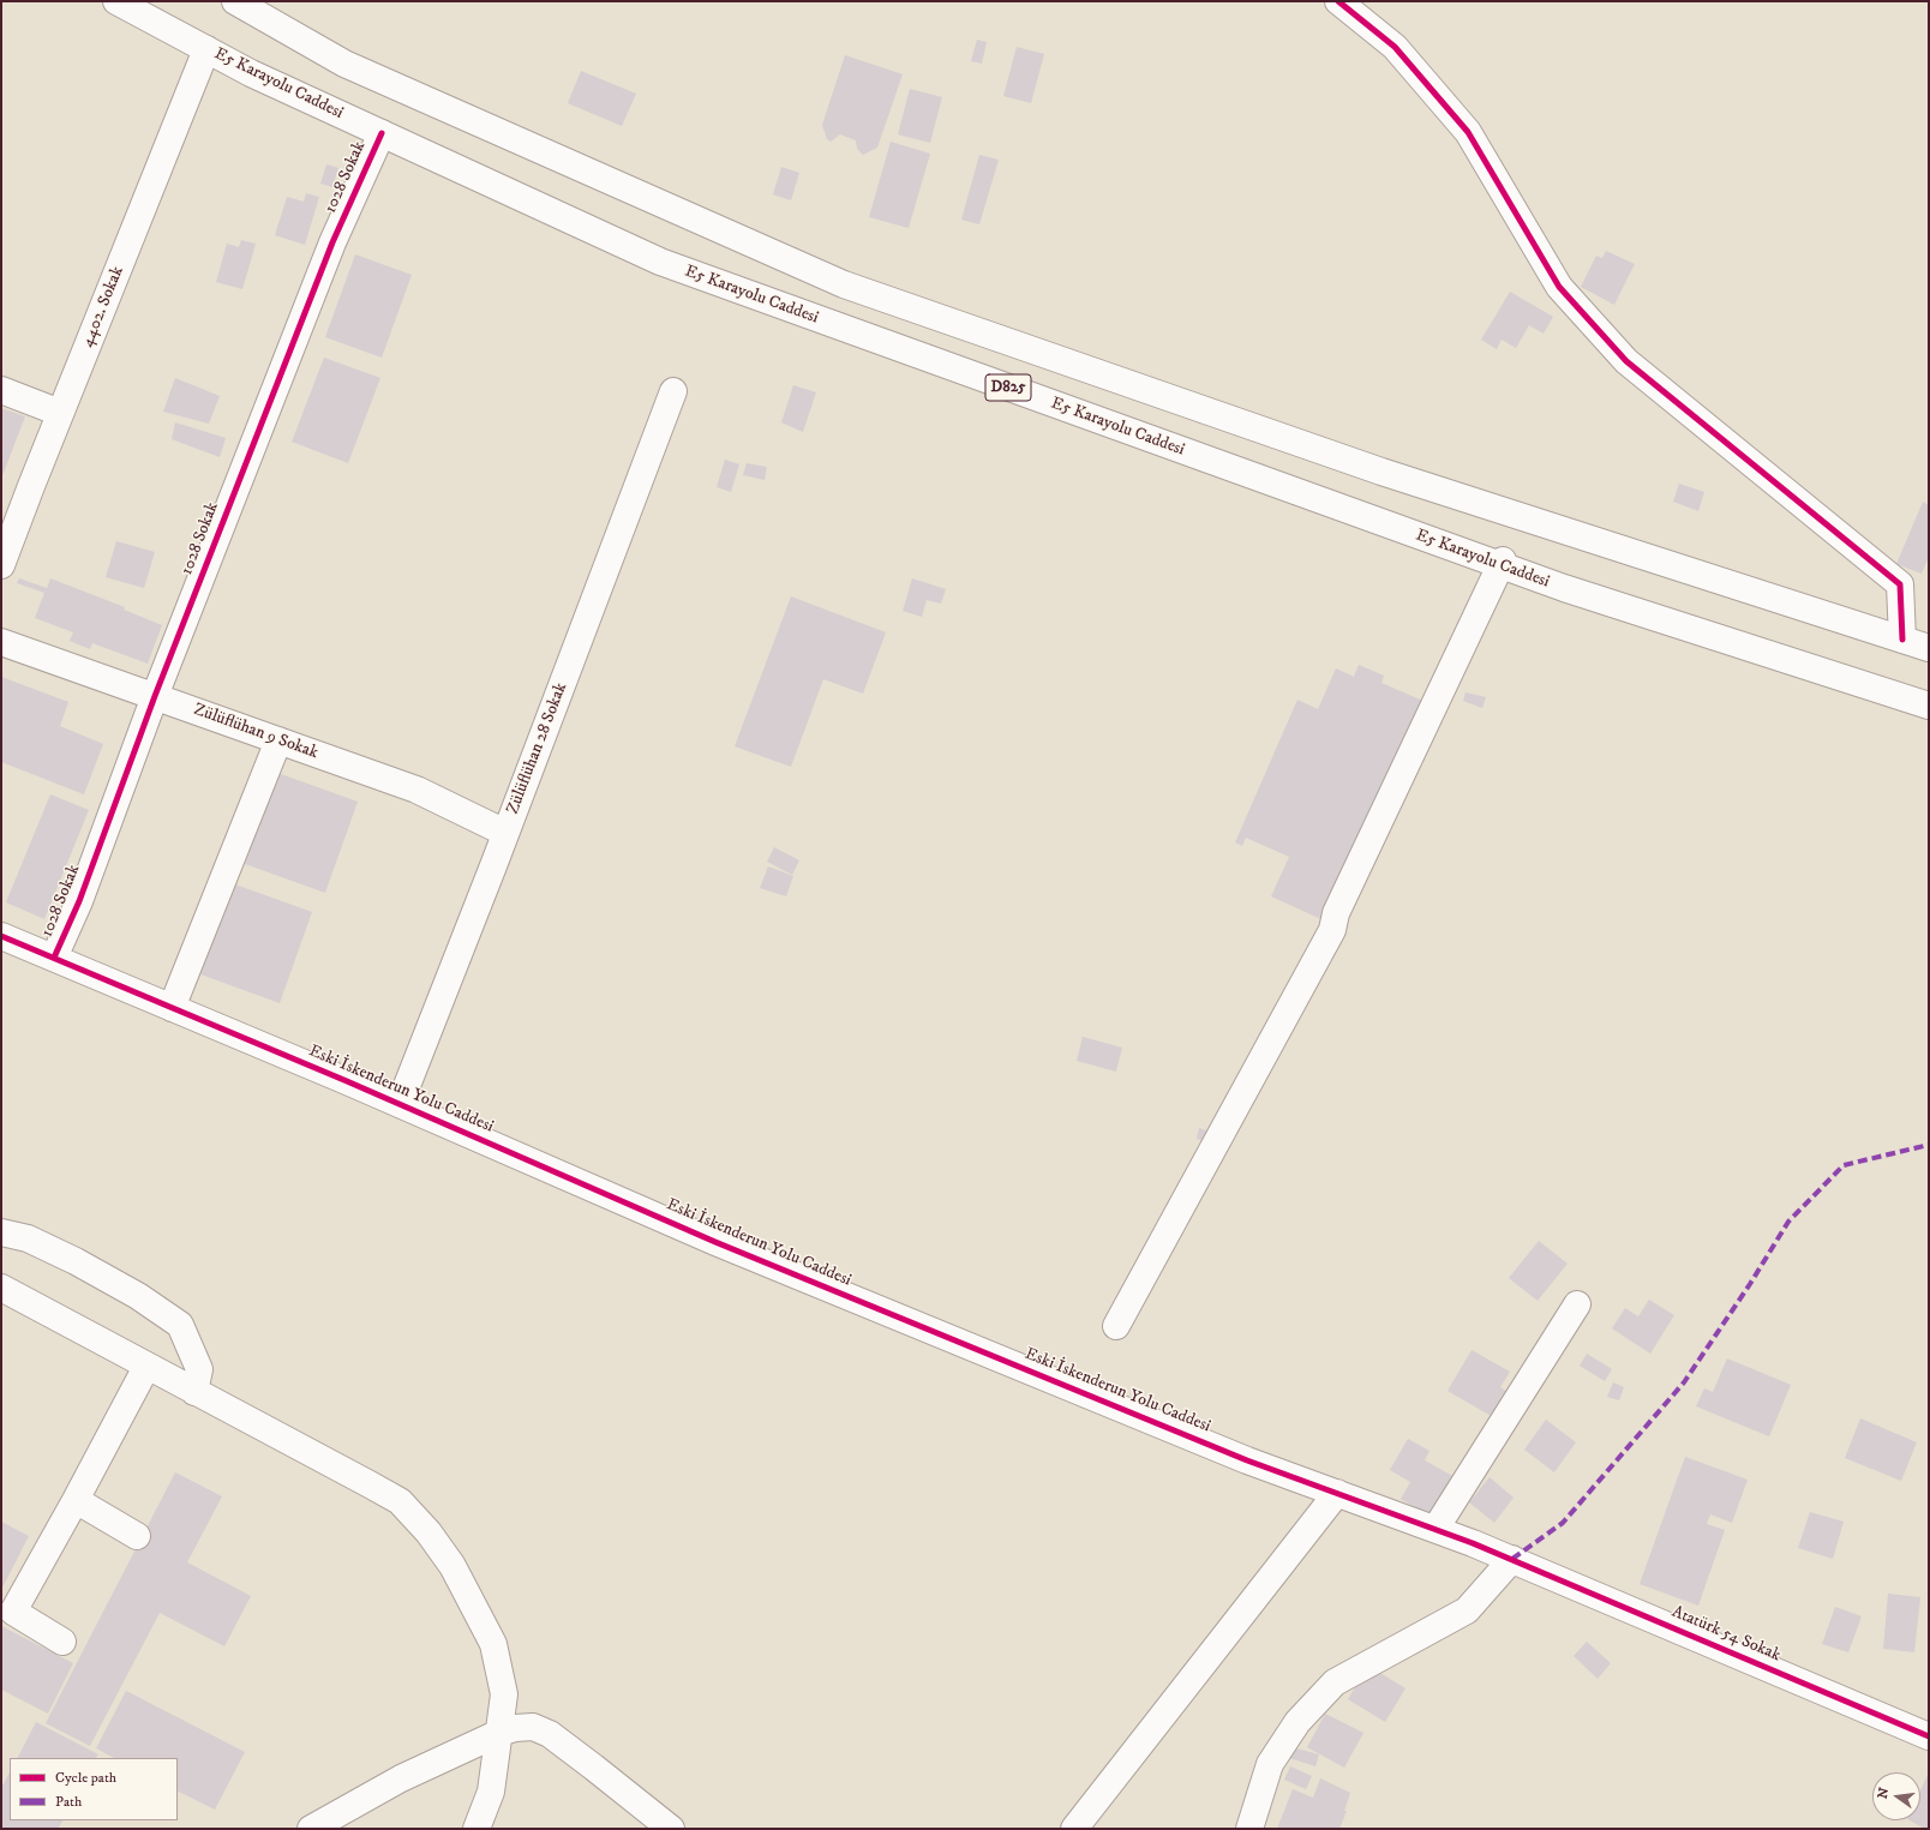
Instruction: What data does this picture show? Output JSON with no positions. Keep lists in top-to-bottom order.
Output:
{
  "streets": {
    "main road": [
      "E5 Karayolu Caddesi",
      "1028 Sokak",
      "4402. Sokak",
      "D825",
      "Zülüflühan 9 Sokak",
      "Zülüflühan 28 Sokak",
      "Eski İskenderun Yolu Caddesi",
      "Atatürk 54 Sokak"
    ]
  },
  "crossings": [
    ["E5 Karayolu Caddesi", "1028 Sokak"],
    ["E5 Karayolu Caddesi", "4402. Sokak"],
    ["1028 Sokak", "Zülüflühan 9 Sokak"],
    ["1028 Sokak", "Eski İskenderun Yolu Caddesi"],
    ["Zülüflühan 9 Sokak", "Zülüflühan 28 Sokak"],
    ["Zülüflühan 28 Sokak", "Eski İskenderun Yolu Caddesi"],
    ["Eski İskenderun Yolu Caddesi", "Atatürk 54 Sokak"]
  ],
  "legend": ["Cycle path", "Path"],
  "north": "left"
}
